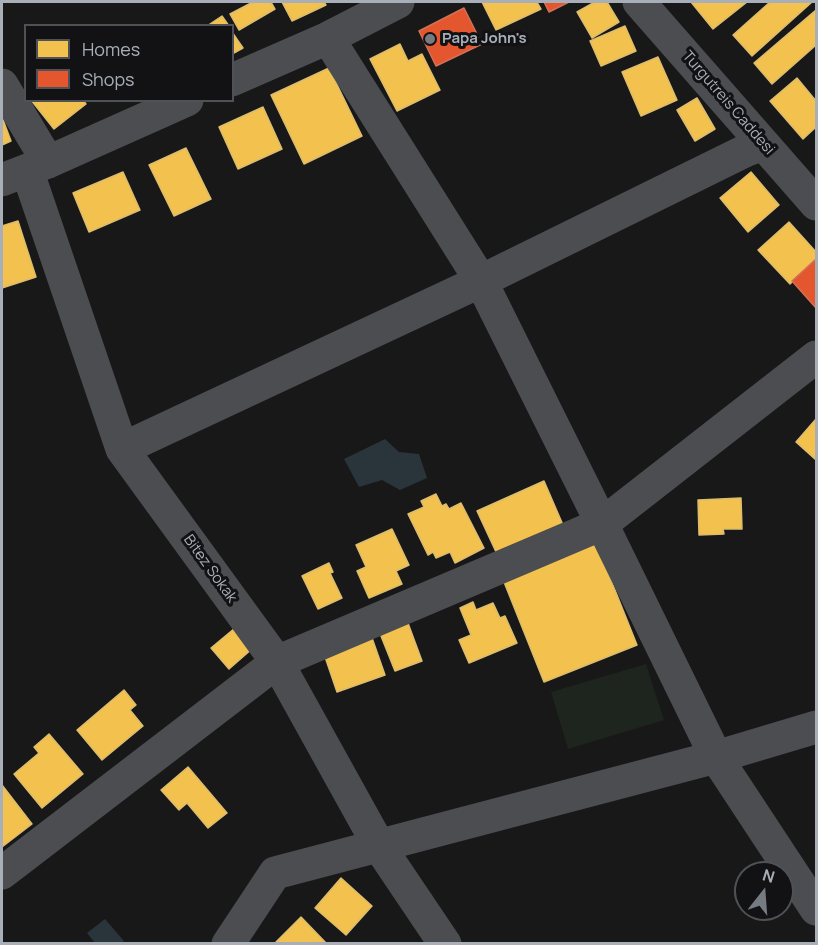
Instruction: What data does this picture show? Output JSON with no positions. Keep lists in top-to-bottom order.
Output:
{
  "streets": {
    "street": ["Turgutreis Caddesi", "Bitez Sokak"]
  },
  "places": ["Papa John's"],
  "legend": ["Homes", "Shops"],
  "north": "top"
}
